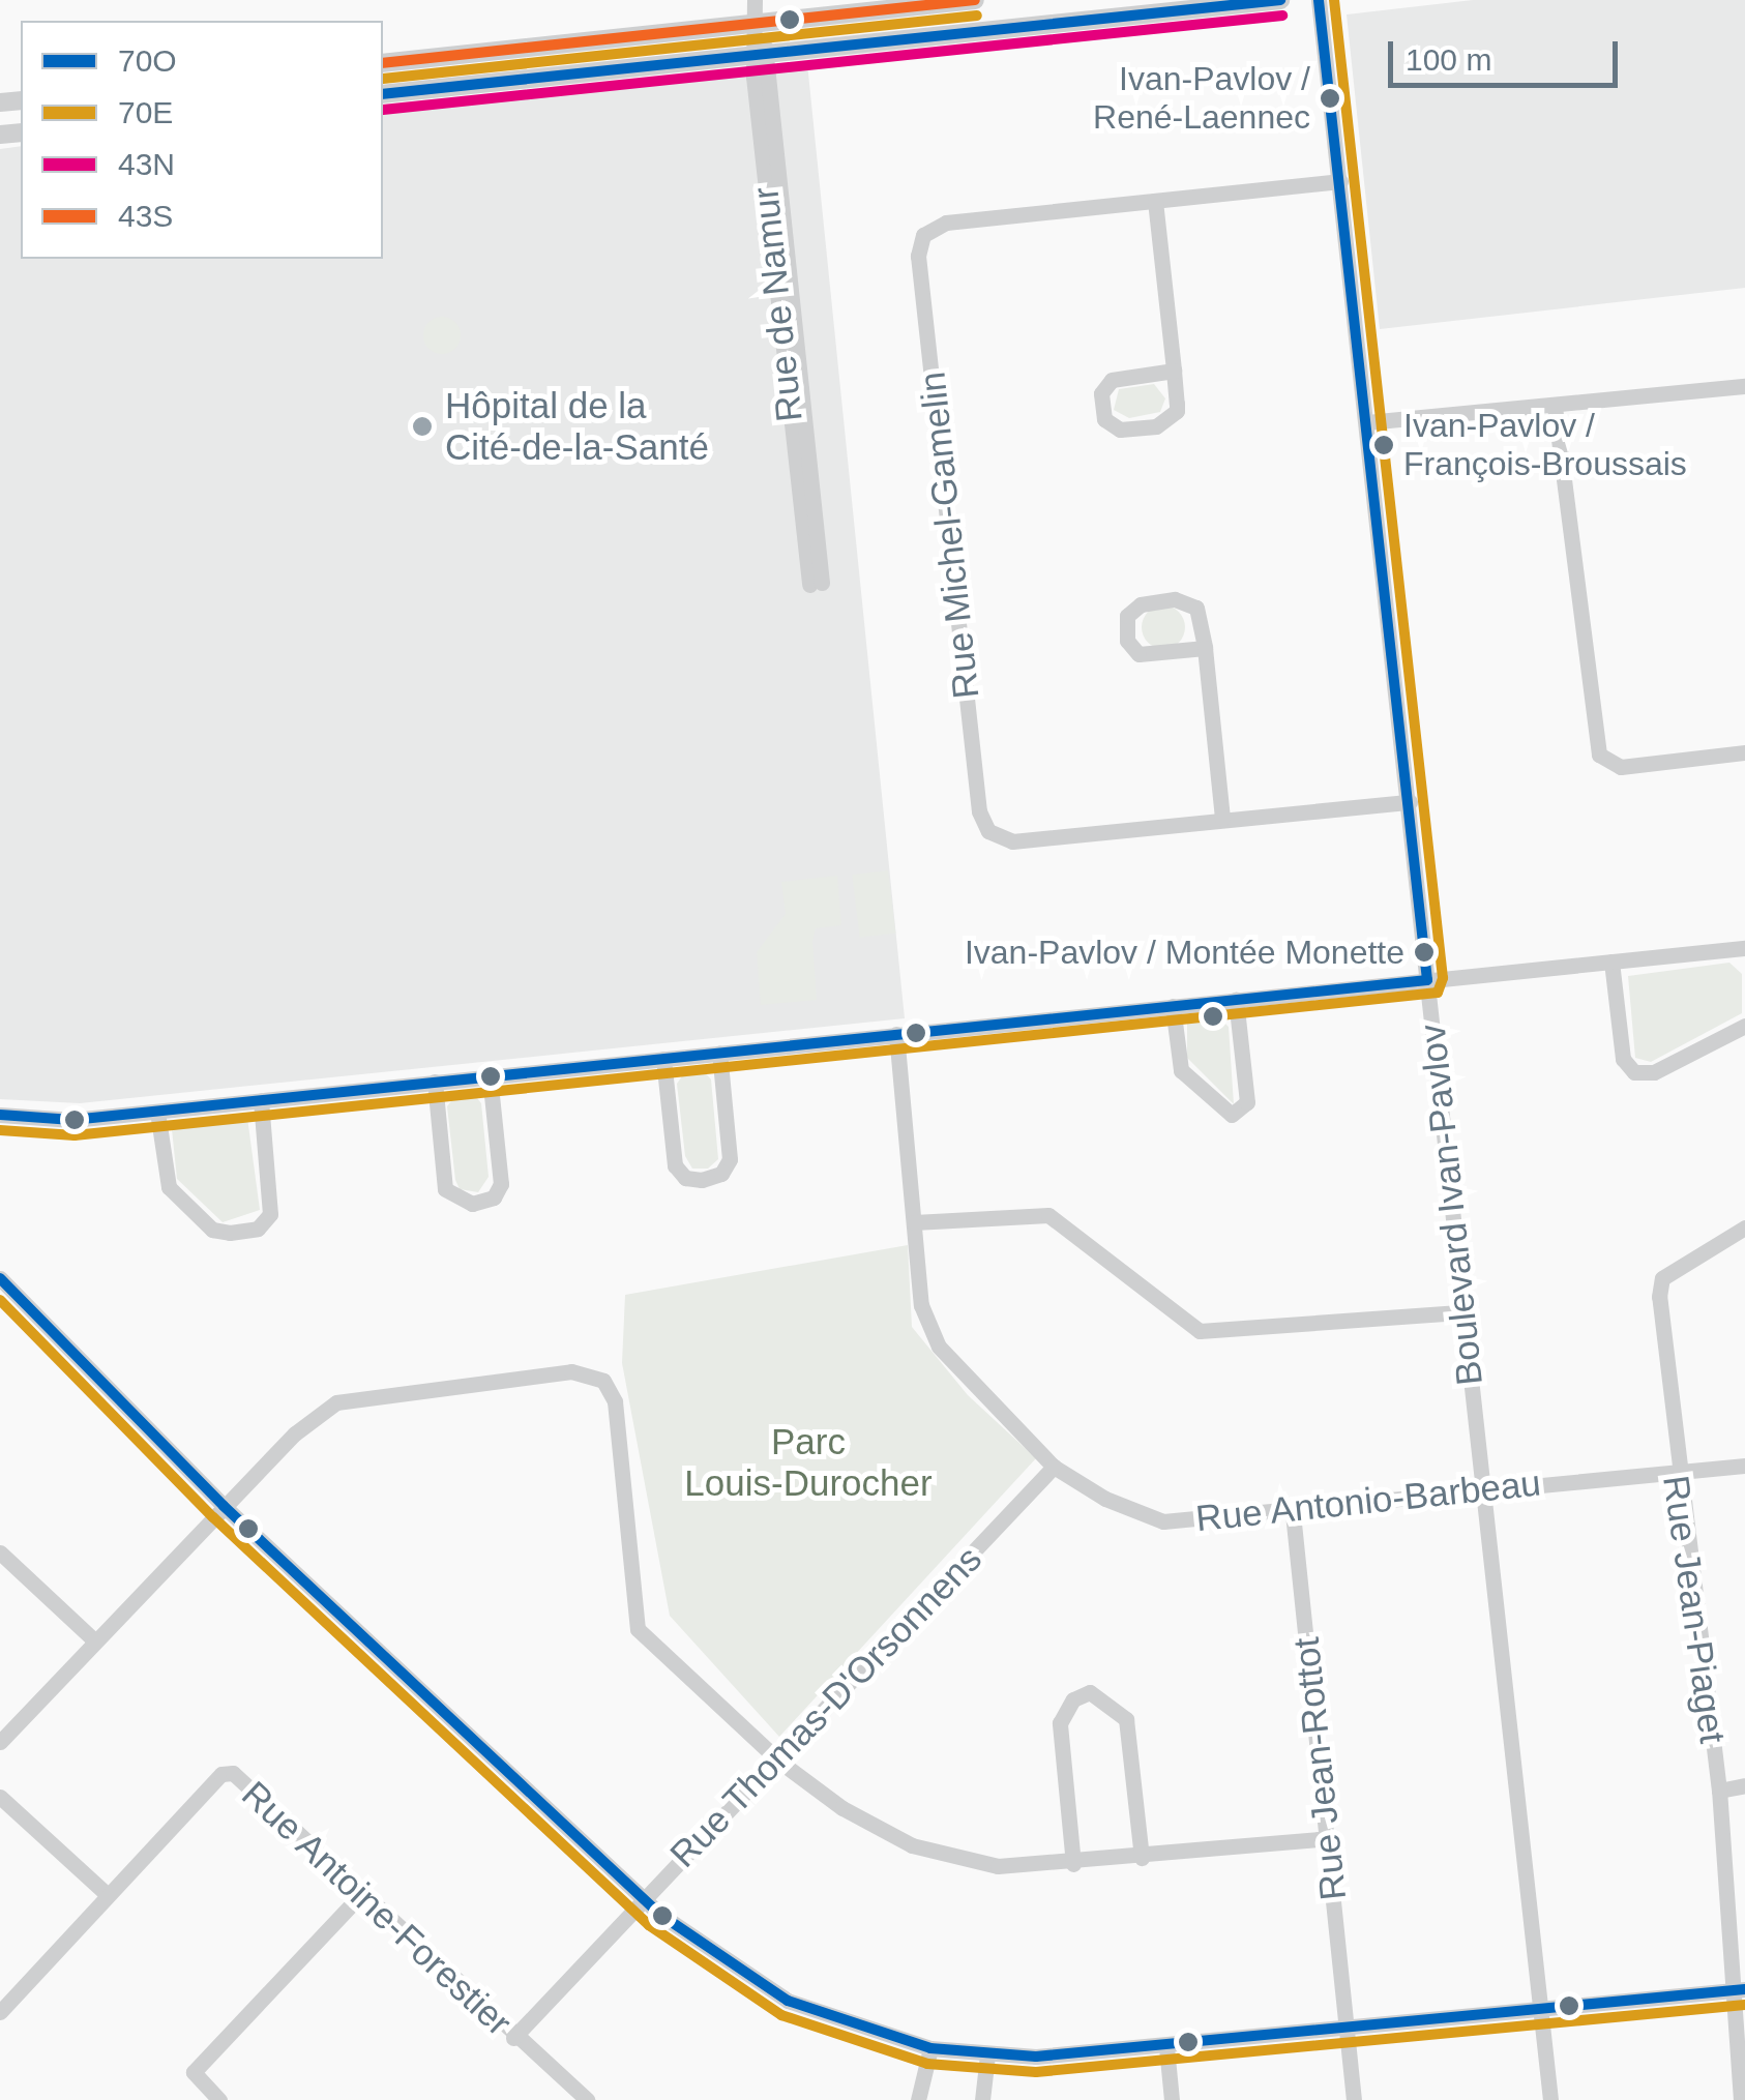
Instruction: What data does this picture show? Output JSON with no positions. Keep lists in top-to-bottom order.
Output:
{
  "streets": {
    "street": [
      "Rue de Namur",
      "Rue Michel-Gamelin",
      "Boulevard Ivan-Pavlov",
      "Rue Antonio-Barbeau",
      "Rue Jean-Piaget",
      "Rue Thomas-D'Orsonnens",
      "Rue Jean-Rottot",
      "Rue Antoine-Forestier"
    ]
  },
  "crossings": [
    ["Rue Michel-Gamelin", "Boulevard Ivan-Pavlov"],
    ["Boulevard Ivan-Pavlov", "Rue Antonio-Barbeau"],
    ["Rue Antonio-Barbeau", "Rue Jean-Piaget"],
    ["Rue Antonio-Barbeau", "Rue Thomas-D'Orsonnens"],
    ["Rue Antonio-Barbeau", "Rue Jean-Rottot"],
    ["Rue Thomas-D'Orsonnens", "Rue Antoine-Forestier"]
  ],
  "parks": ["Parc Louis-Durocher"],
  "places": [
    "Ivan-Pavlov / René-Laennec",
    "Hôpital de la Cité-de-la-Santé",
    "Ivan-Pavlov / François-Broussais",
    "Ivan-Pavlov / Montée Monette"
  ],
  "lines": [
    "transit line 70O",
    "transit line 70E",
    "transit line 43S",
    "transit line 43N"
  ],
  "legend": [
    "70O",
    "70E",
    "43N",
    "43S"
  ],
  "scale_bar": "100 m"
}
